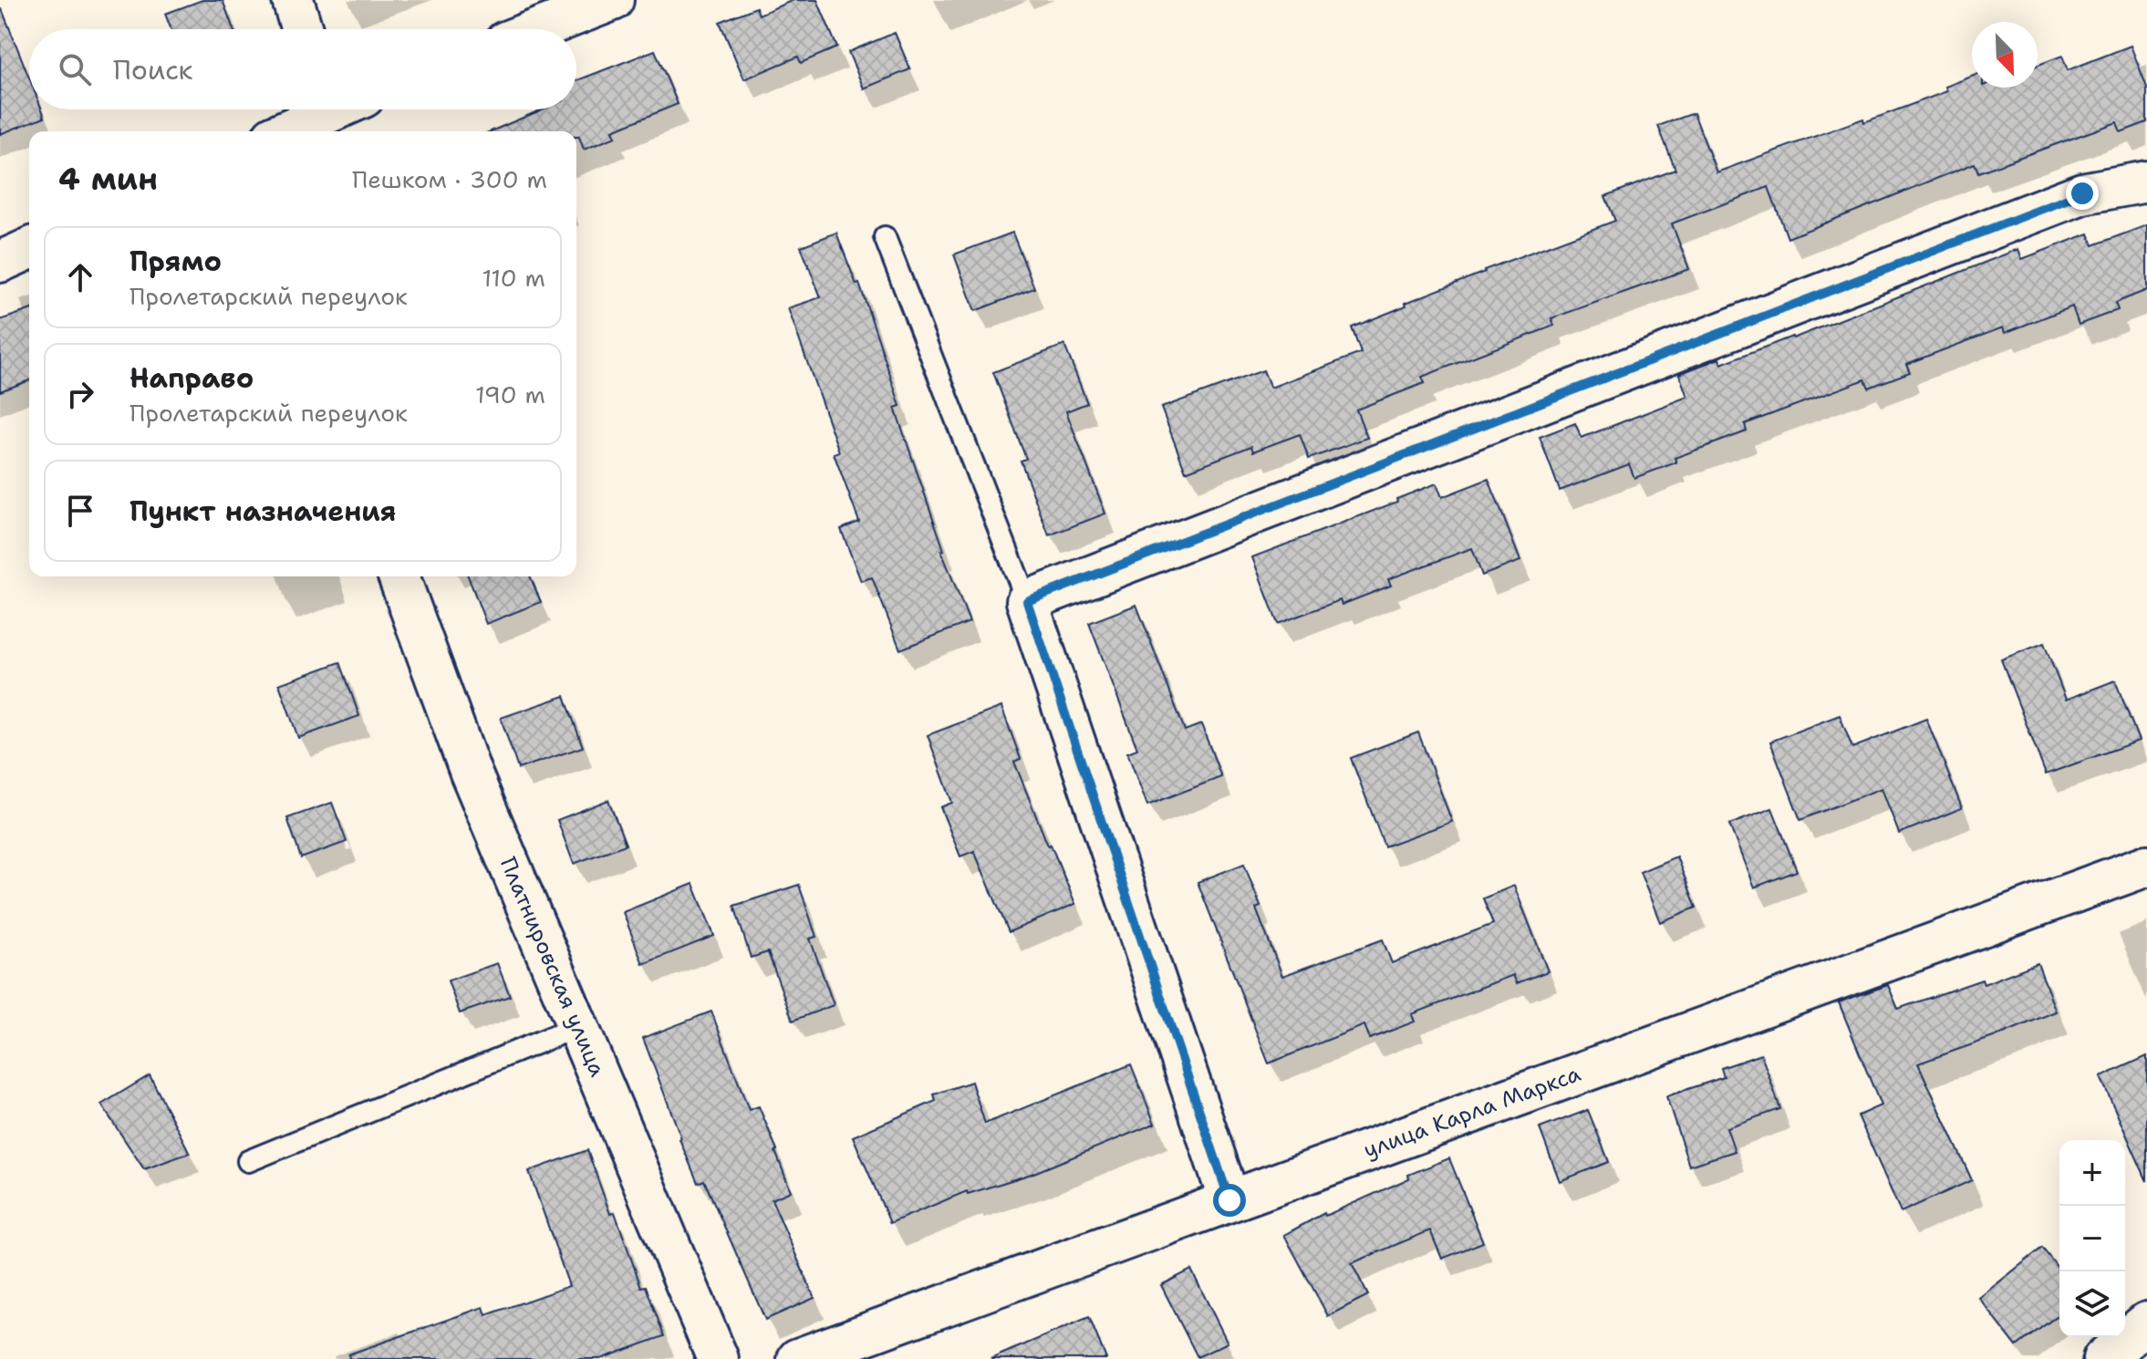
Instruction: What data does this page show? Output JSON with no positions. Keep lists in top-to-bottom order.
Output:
{
  "streets": {
    "street": ["Платнировская улица", "улица Карла Маркса"]
  },
  "north": "bottom right",
  "page": {
    "search": "Поиск",
    "heading": ["4 мин", "Пешком · 300 m"],
    "list": [
      ["Прямо", "Пролетарский переулок", "110 m"],
      ["Направо", "Пролетарский переулок", "190 m"],
      "Пункт назначения"
    ],
    "map_buttons": ["+", "−"]
  }
}
